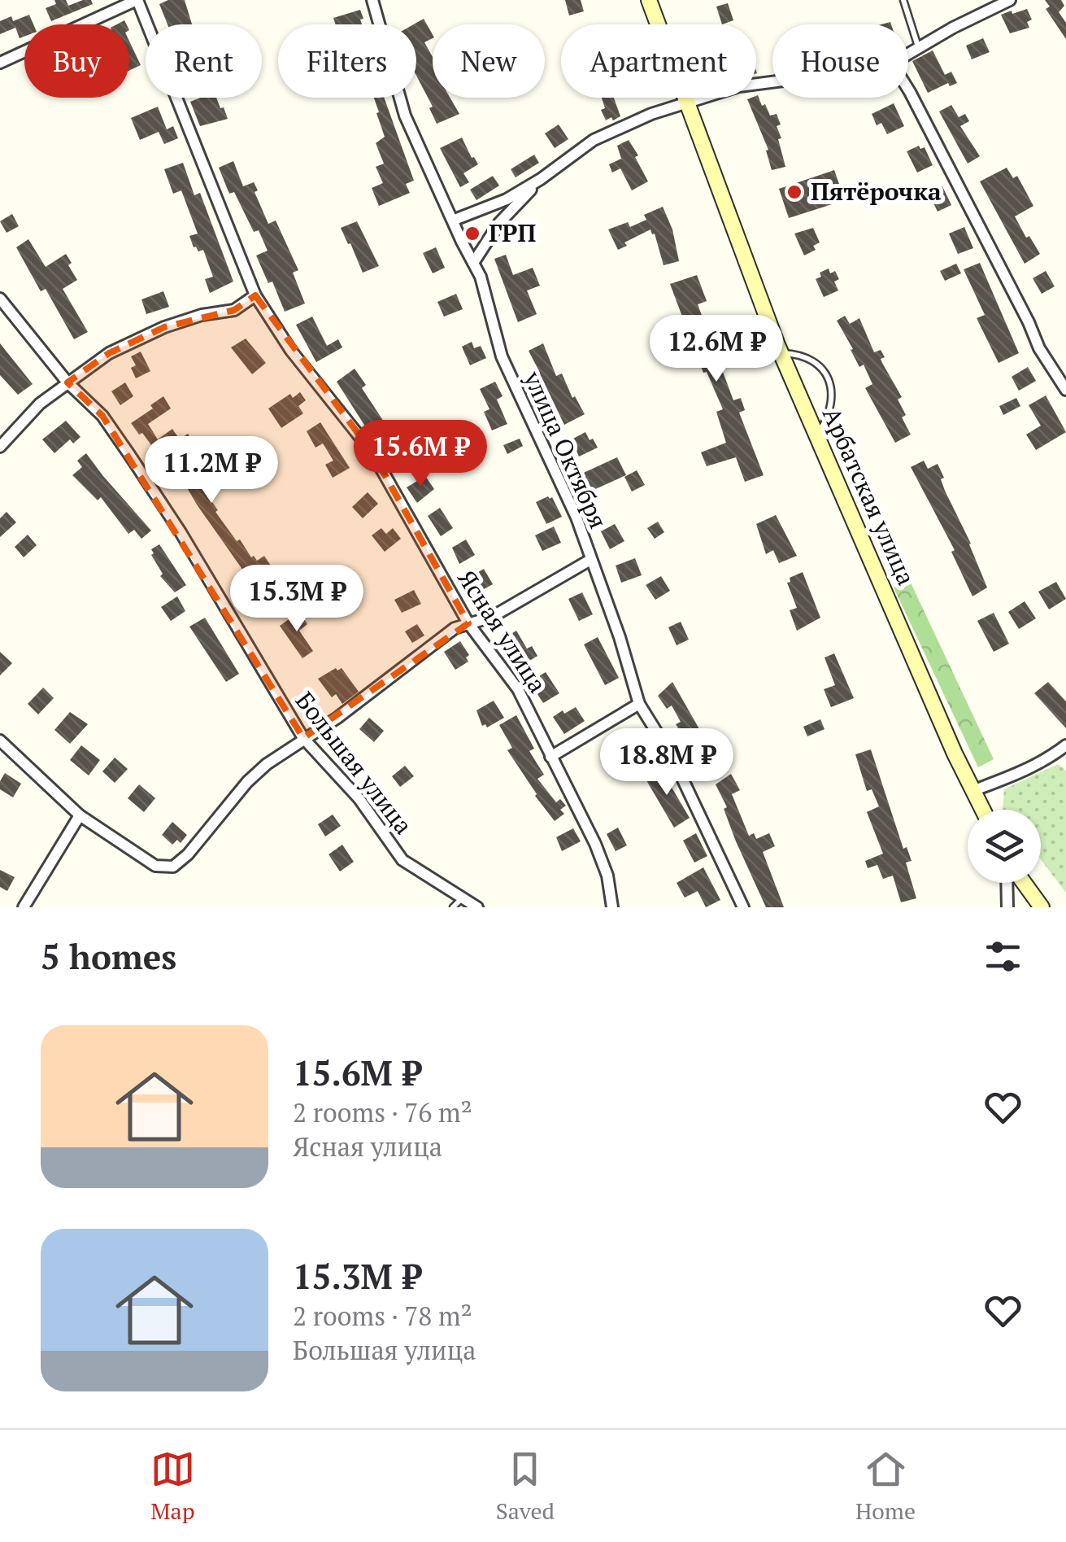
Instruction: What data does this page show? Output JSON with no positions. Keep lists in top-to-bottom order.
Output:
{
  "streets": {
    "main road": ["Арбатская улица"],
    "street": ["улица Октября", "Ясная улица", "Большая улица"]
  },
  "places": ["Пятёрочка", "ГРП"],
  "page": {
    "chip": [
      "Buy",
      "Rent",
      "Filters",
      "New",
      "Apartment",
      "House"
    ],
    "price": [
      "12.6M ₽",
      "15.6M ₽",
      "11.2M ₽",
      "15.3M ₽",
      "18.8M ₽"
    ],
    "heading": "5 homes",
    "list": [
      {
        "name": "15.6M ₽",
        "note": "2 rooms · 76 m² · Ясная улица"
      },
      {
        "name": "15.3M ₽",
        "note": "2 rooms · 78 m² · Большая улица"
      }
    ],
    "tabs": ["Map", "Saved", "Home"]
  }
}
